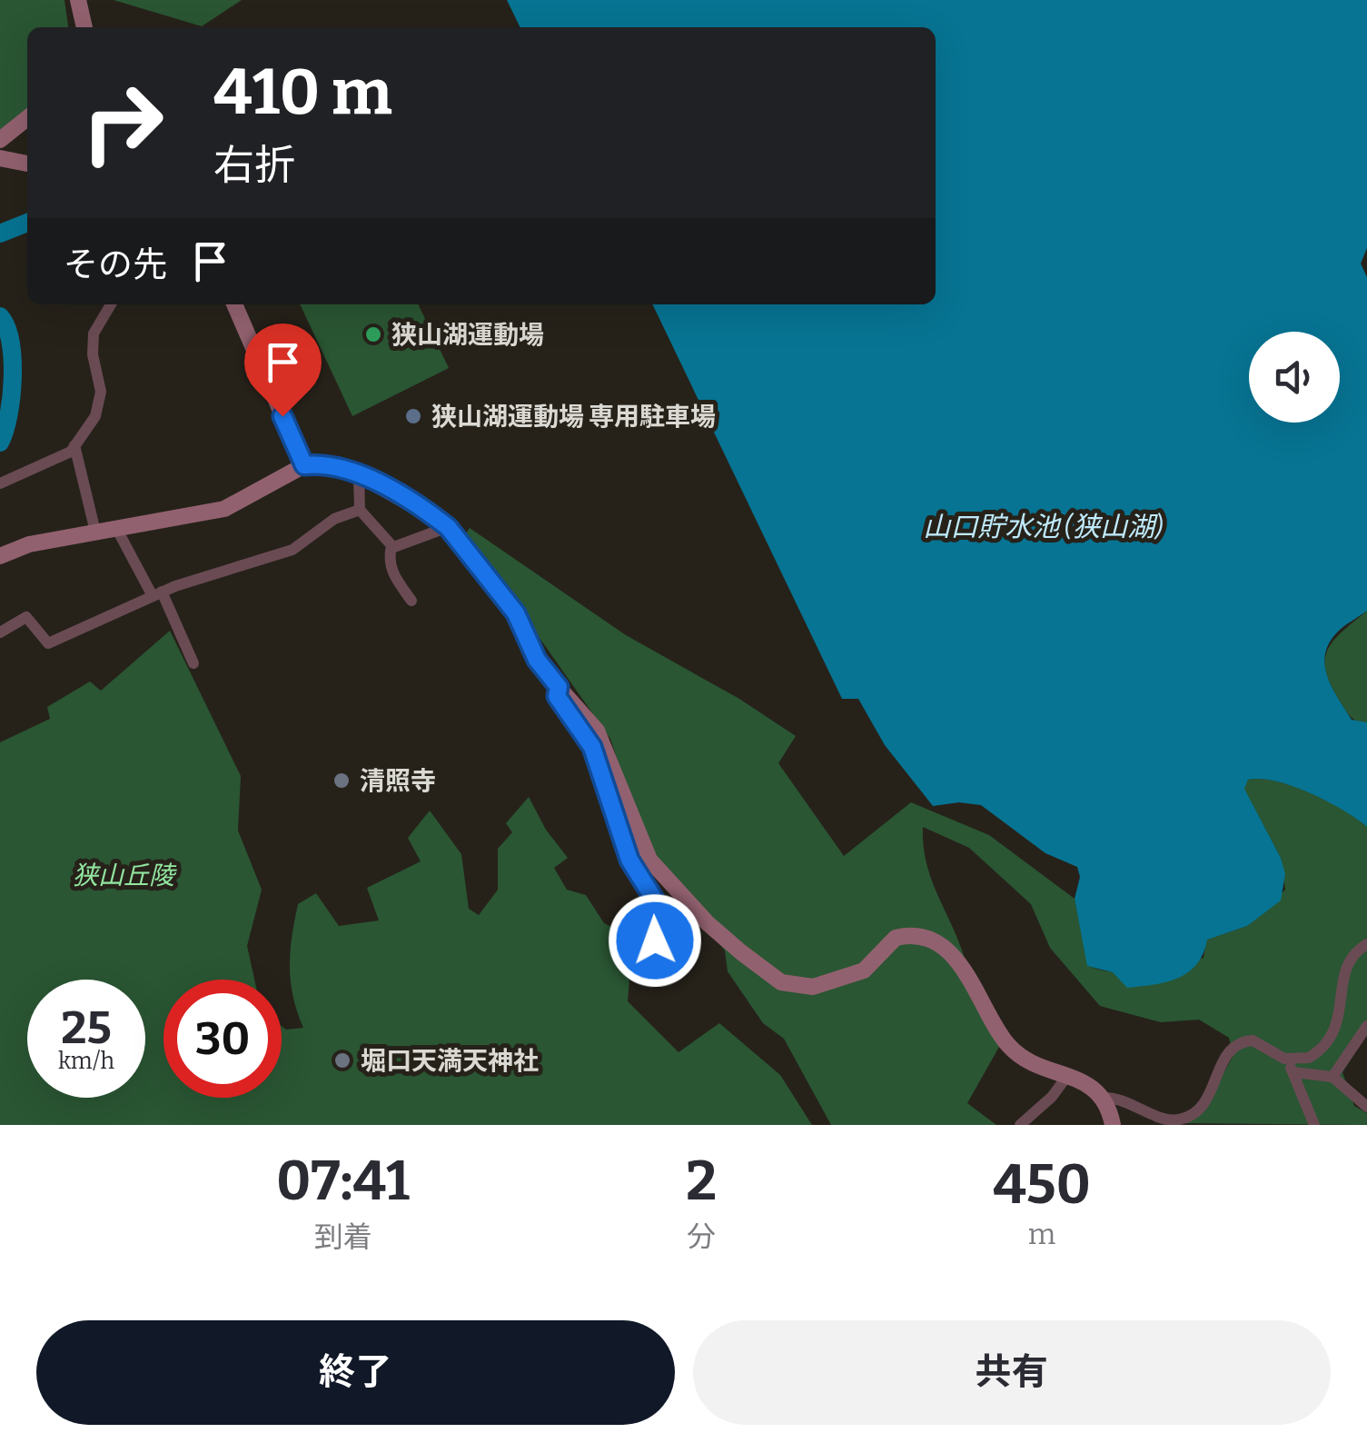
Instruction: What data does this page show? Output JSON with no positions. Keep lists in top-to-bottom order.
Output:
{
  "water": ["山口貯水池 (狭山湖)"],
  "parks": ["狭山丘陵"],
  "places": [
    "狭山湖運動場",
    "狭山湖運動場 専用駐車場",
    "清照寺",
    "堀口天満天神社"
  ],
  "page": {
    "turn": ["410 m", "右折"],
    "then": "その先",
    "speed": "25 km/h",
    "limit": "30",
    "eta": [
      "07:41",
      "到着",
      "2",
      "分",
      "450",
      "m"
    ],
    "buttons": ["終了", "共有"]
  }
}
